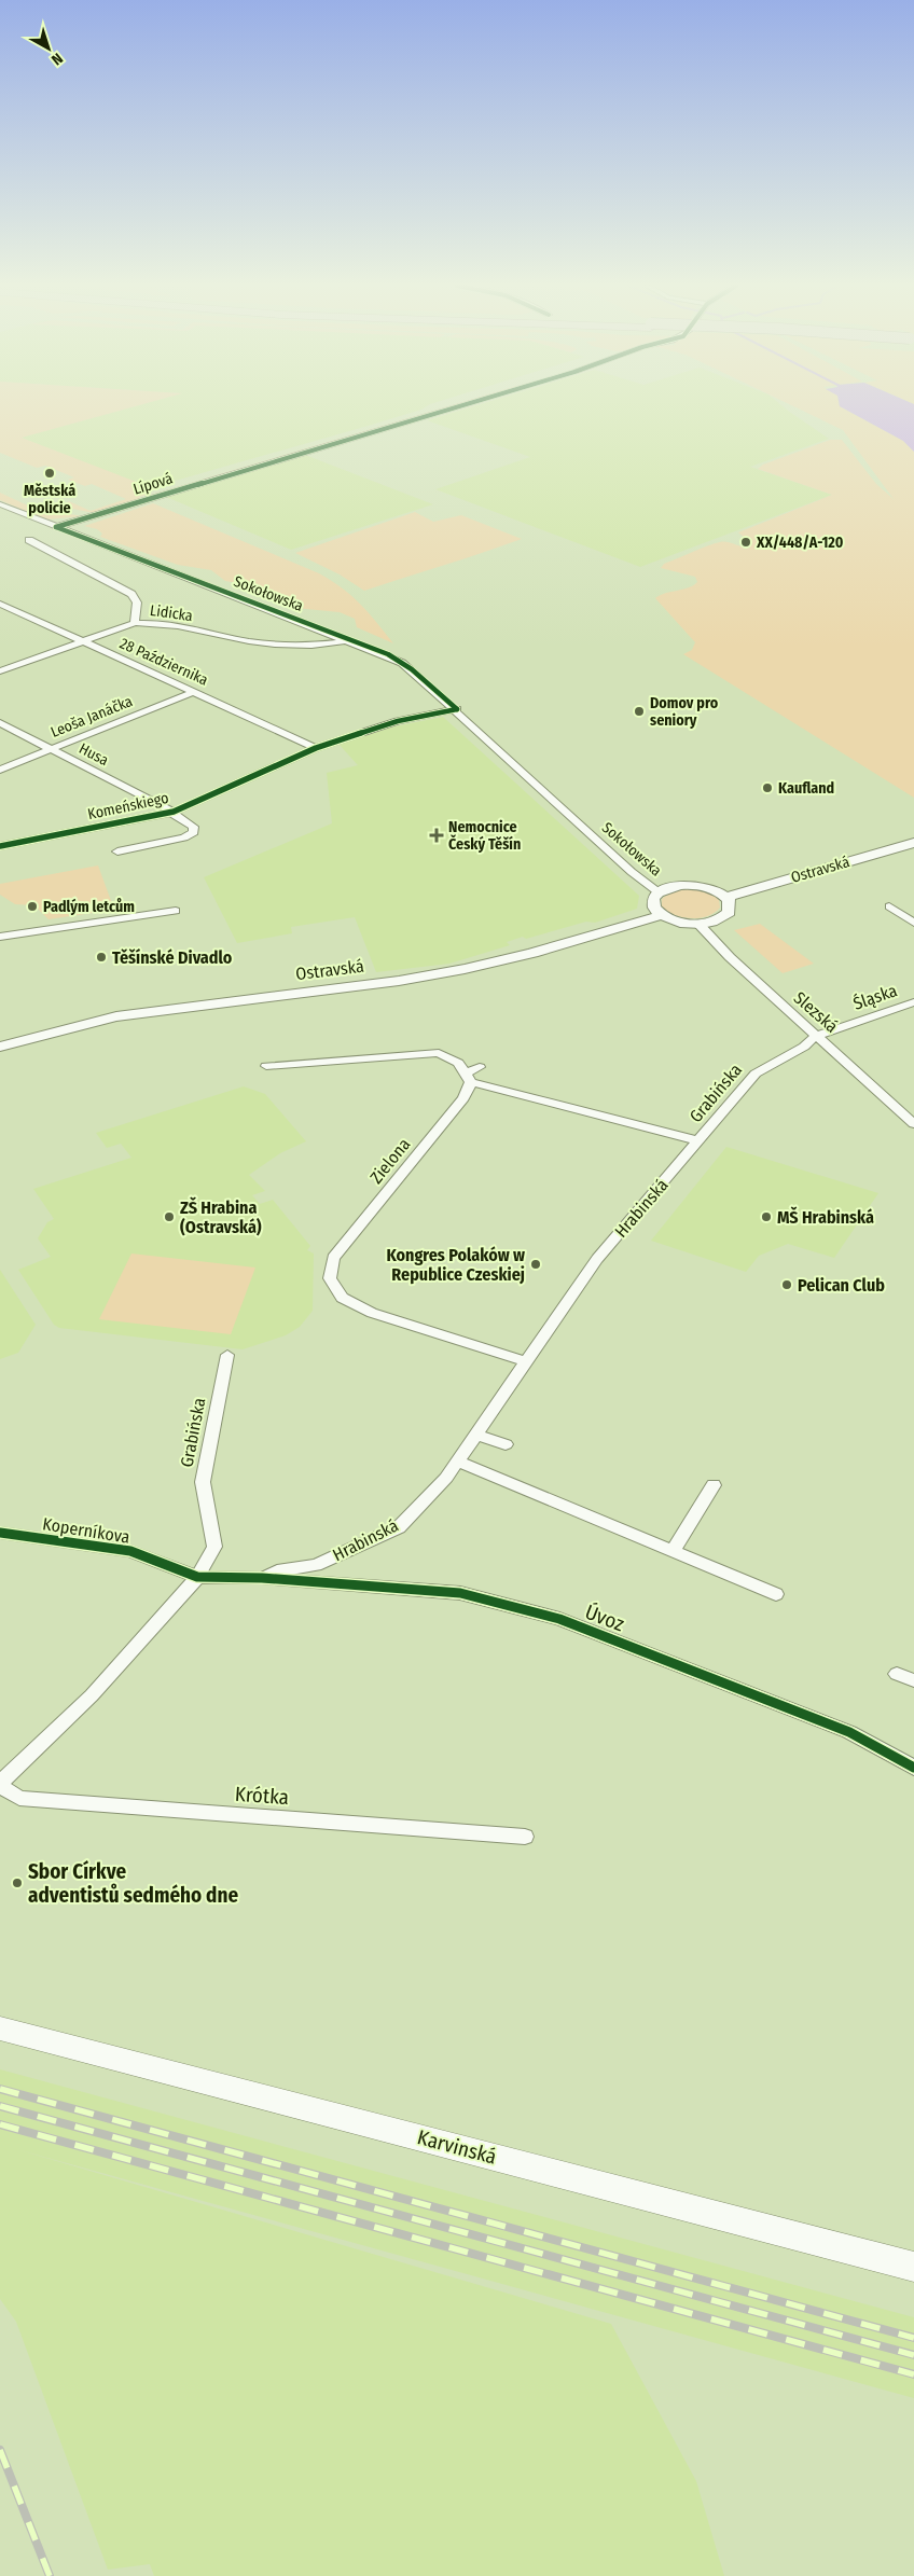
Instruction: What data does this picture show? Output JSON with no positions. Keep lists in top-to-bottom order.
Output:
{
  "streets": {
    "main road": ["Karvinská"],
    "street": [
      "Lípová",
      "Sokołowska",
      "Lidicka",
      "28 Października",
      "Leoša Janáčka",
      "Husa",
      "Komeńskiego",
      "Ostravská",
      "Śląska",
      "Slezská",
      "Grabińska",
      "Zielona",
      "Hrabinská",
      "Koperníkova",
      "Úvoz",
      "Krótka"
    ]
  },
  "crossings": [
    ["Lípová", "Sokołowska"],
    ["Sokołowska", "Lidicka"],
    ["Sokołowska", "Komeńskiego"],
    ["28 Października", "Leoša Janáčka"],
    ["28 Października", "Komeńskiego"],
    ["Leoša Janáčka", "Husa"],
    ["Husa", "Komeńskiego"],
    ["Śląska", "Slezská"],
    ["Śląska", "Grabińska"],
    ["Slezská", "Grabińska"],
    ["Grabińska", "Hrabinská"],
    ["Grabińska", "Koperníkova"],
    ["Zielona", "Hrabinská"],
    ["Hrabinská", "Koperníkova"],
    ["Hrabinská", "Úvoz"]
  ],
  "places": {
    "other": [
      "Městská policie",
      "XX/448/A-120",
      "Domov pro seniory",
      "Kaufland",
      "Padlým letcům",
      "Těšínské Divadlo",
      "ZŠ Hrabina (Ostravská)",
      "MŠ Hrabinská",
      "Kongres Polaków w Republice Czeskiej",
      "Pelican Club",
      "Sbor Církve adventistů sedmého dne"
    ],
    "health": ["Nemocnice Český Těšín"]
  },
  "north": "bottom right"
}
